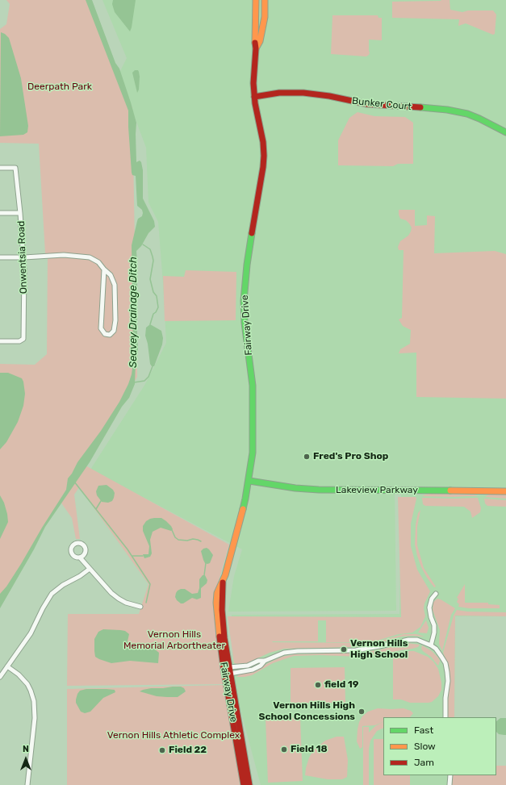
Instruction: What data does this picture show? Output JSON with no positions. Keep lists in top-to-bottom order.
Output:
{
  "streets": {
    "main road": ["Bunker Court", "Fairway Drive", "Lakeview Parkway"],
    "street": ["Onwentsia Road"]
  },
  "crossings": [
    ["Bunker Court", "Fairway Drive"],
    ["Fairway Drive", "Lakeview Parkway"]
  ],
  "water": ["Seavey Drainage Ditch"],
  "parks": ["Deerpath Park", "Vernon Hills Memorial Arbortheater", "Vernon Hills Athletic Complex"],
  "places": [
    "Fred's Pro Shop",
    "Vernon Hills High School",
    "field 19",
    "Vernon Hills High School Concessions",
    "Field 18",
    "Field 22"
  ],
  "legend": ["Fast", "Slow", "Jam"],
  "north": "top"
}
